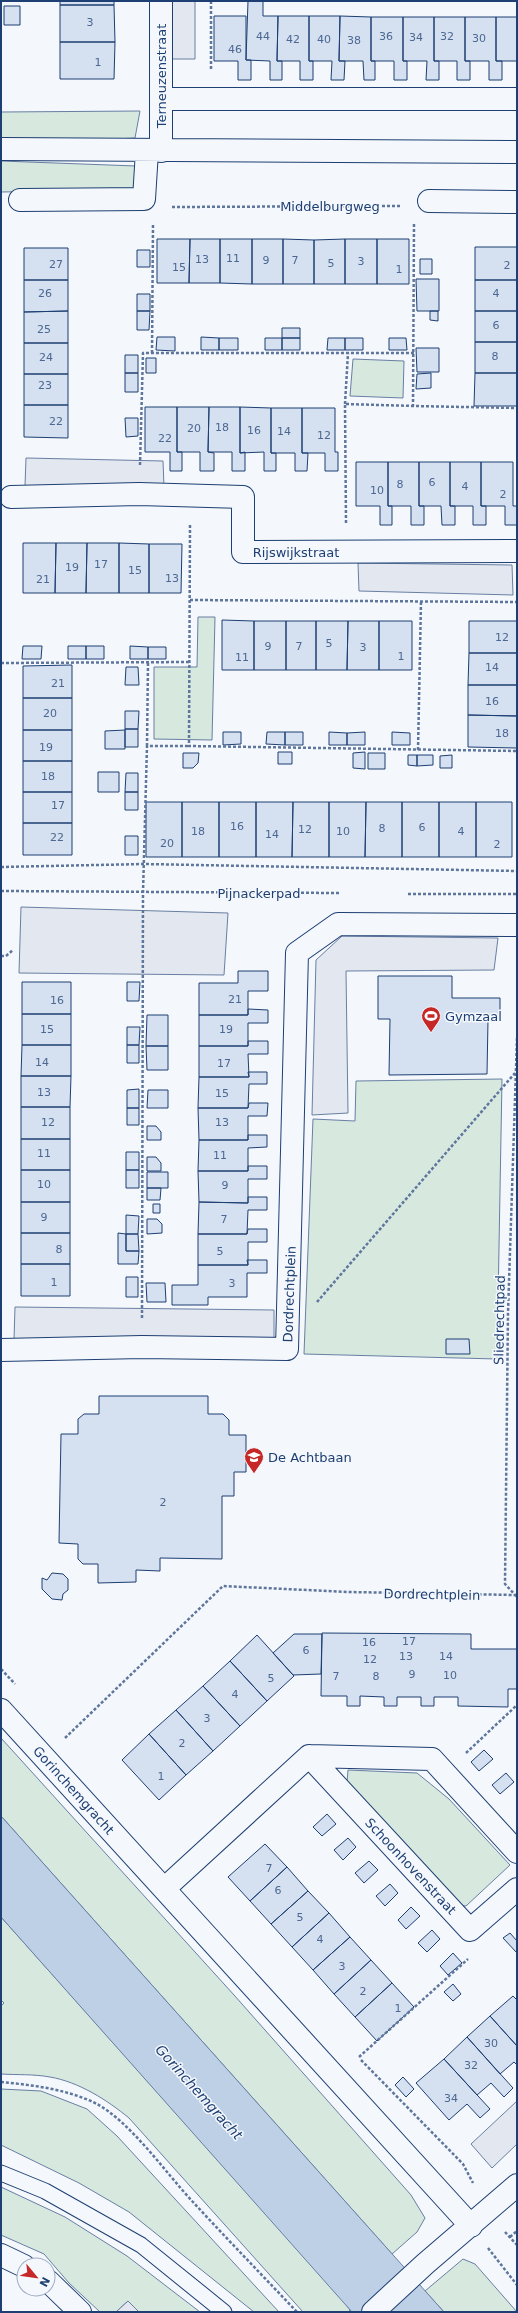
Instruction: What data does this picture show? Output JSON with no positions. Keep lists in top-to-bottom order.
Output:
{
  "streets": {
    "street": [
      "Terneuzenstraat",
      "Rijswijkstraat",
      "Dordrechtplein",
      "Gorinchemgracht",
      "Schoonhovenstraat"
    ],
    "path": ["Middelburgweg", "Pijnackerpad", "Sliedrechtpad"]
  },
  "crossings": [
    ["Dordrechtplein", "Sliedrechtpad"]
  ],
  "water": ["Gorinchemgracht"],
  "places": {
    "sports": ["Gymzaal"],
    "school or university": ["De Achtbaan"]
  },
  "house_numbers": [
    "3",
    "44",
    "36",
    "32",
    "34",
    "30",
    "42",
    "40",
    "38",
    "46",
    "1",
    "11",
    "13",
    "9",
    "7",
    "3",
    "5",
    "27",
    "2",
    "15",
    "1",
    "26",
    "4",
    "6",
    "25",
    "8",
    "24",
    "23",
    "22",
    "18",
    "20",
    "16",
    "14",
    "12",
    "22",
    "6",
    "8",
    "4",
    "10",
    "2",
    "17",
    "19",
    "15",
    "13",
    "21",
    "12",
    "5",
    "9",
    "7",
    "3",
    "1",
    "11",
    "14",
    "21",
    "16",
    "20",
    "18",
    "19",
    "18",
    "17",
    "16",
    "6",
    "8",
    "12",
    "18",
    "10",
    "4",
    "14",
    "22",
    "20",
    "2",
    "21",
    "16",
    "15",
    "19",
    "14",
    "17",
    "13",
    "15",
    "12",
    "13",
    "11",
    "11",
    "10",
    "9",
    "9",
    "7",
    "8",
    "5",
    "1",
    "3",
    "2",
    "17",
    "16",
    "6",
    "13",
    "14",
    "12",
    "9",
    "10",
    "7",
    "8",
    "5",
    "4",
    "3",
    "2",
    "1",
    "7",
    "6",
    "5",
    "4",
    "3",
    "2",
    "1",
    "30",
    "32",
    "34"
  ],
  "north": "bottom right"
}
